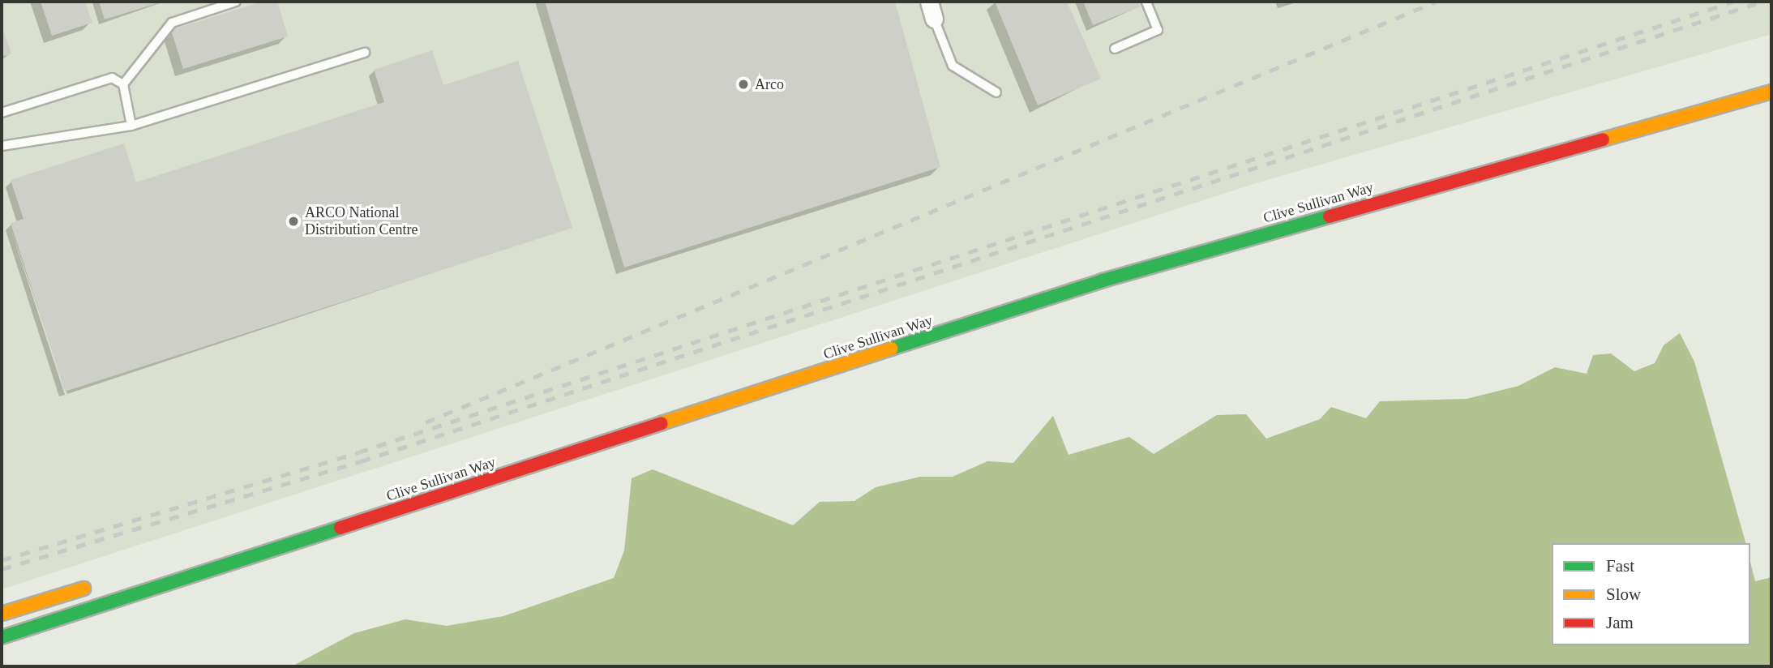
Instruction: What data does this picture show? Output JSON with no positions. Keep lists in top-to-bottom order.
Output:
{
  "streets": {
    "highway": ["Clive Sullivan Way"]
  },
  "places": ["Arco", "ARCO National Distribution Centre"],
  "legend": ["Fast", "Slow", "Jam"]
}
